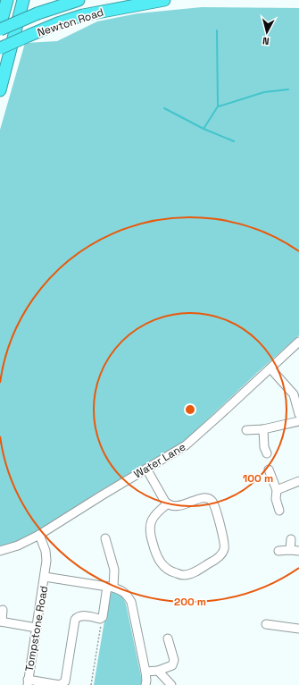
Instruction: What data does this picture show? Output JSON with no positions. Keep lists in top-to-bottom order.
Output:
{
  "streets": {
    "highway": ["Newton Road"],
    "street": ["Water Lane", "Tompstone Road"]
  },
  "crossings": [
    ["Water Lane", "Tompstone Road"]
  ],
  "north": "bottom",
  "rings": ["100 m", "200 m"]
}
